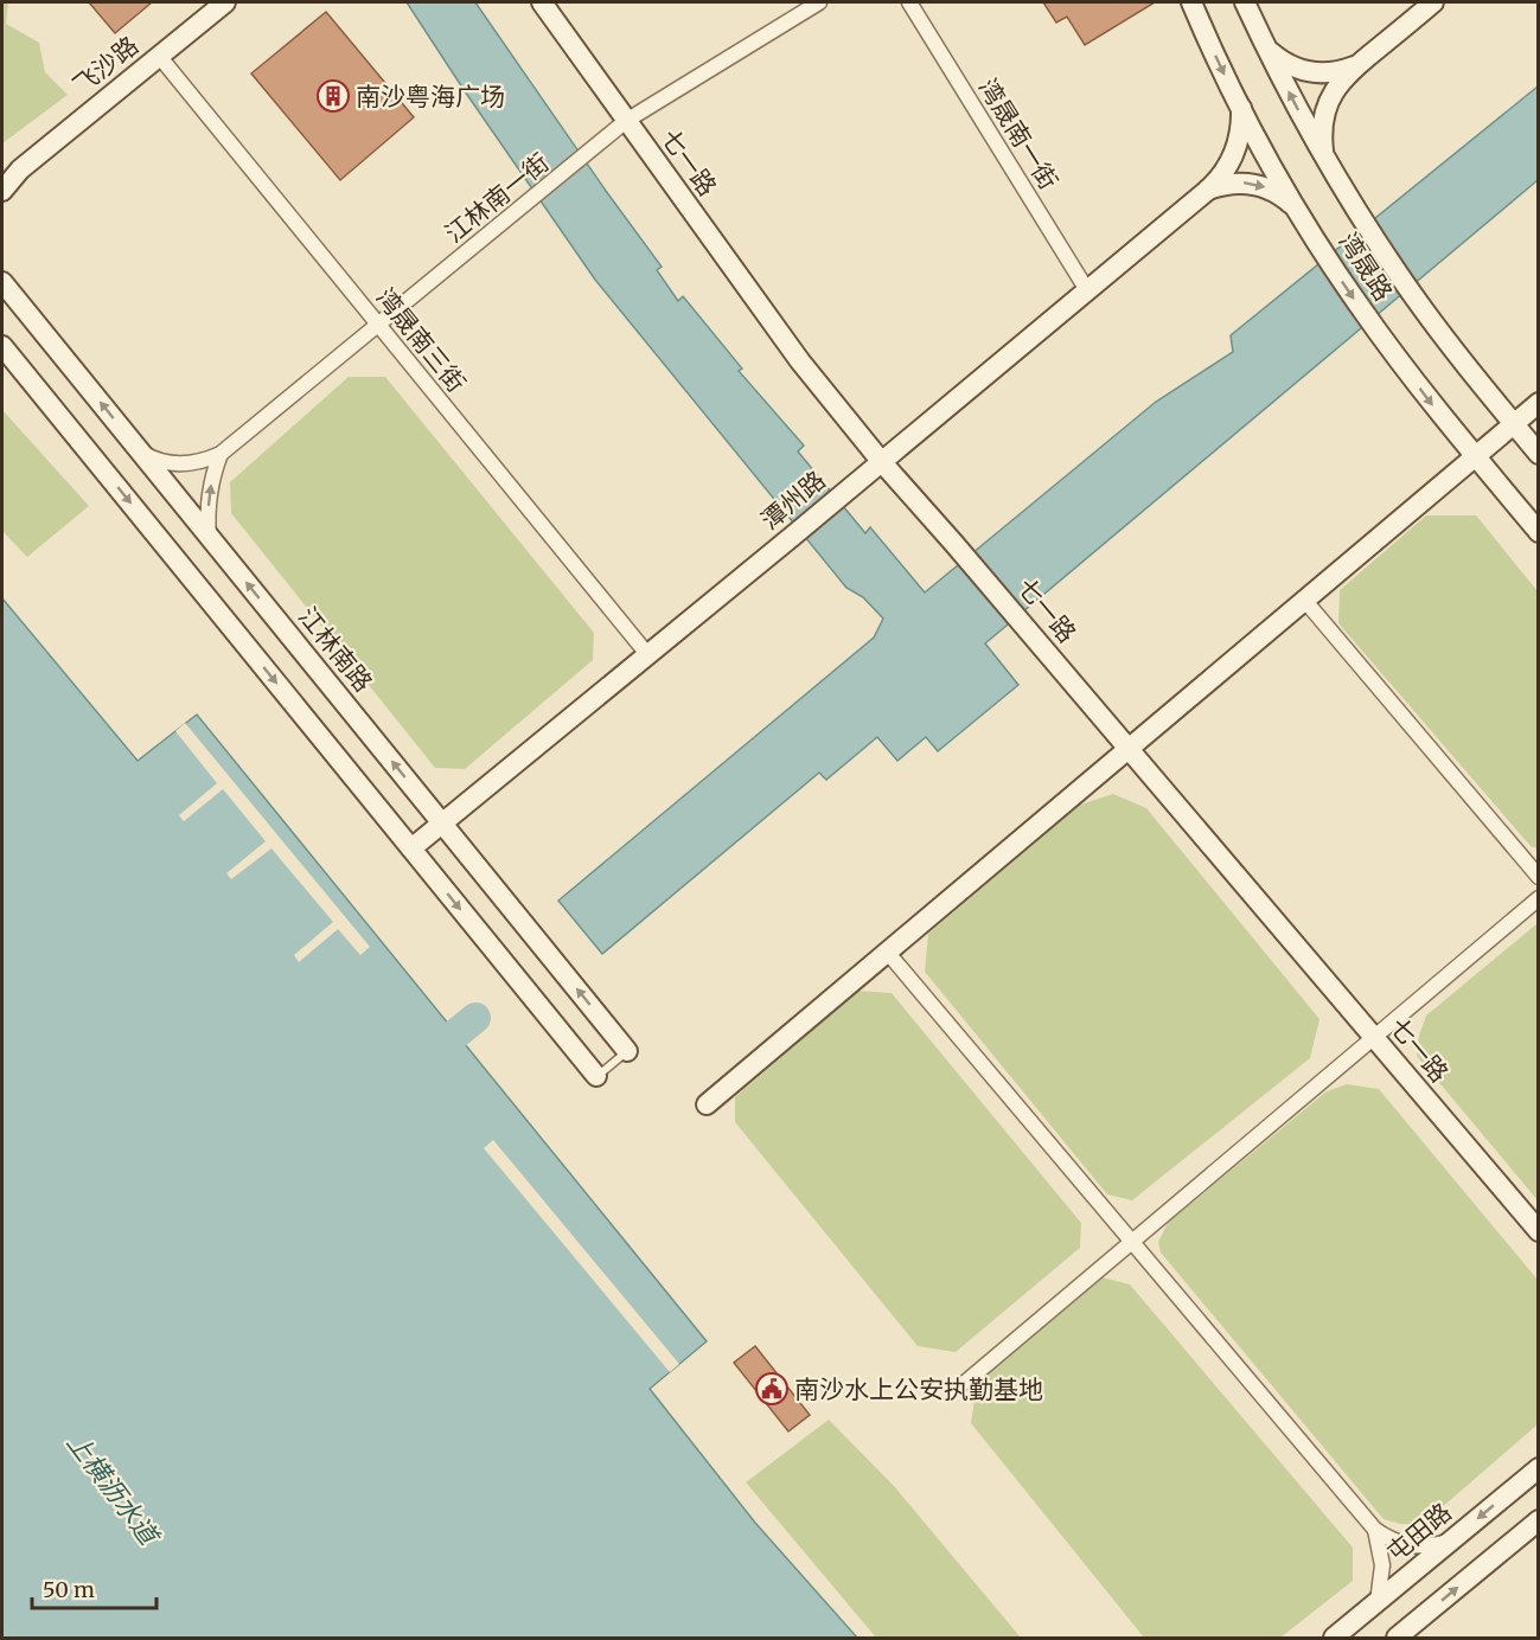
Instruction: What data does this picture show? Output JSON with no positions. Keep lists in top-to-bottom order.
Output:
{
  "streets": {
    "street": [
      "飞沙路",
      "湾晟南一街",
      "七一路",
      "江林南一街",
      "湾晟路",
      "湾晟南三街",
      "潭州路",
      "江林南路",
      "屯田路"
    ]
  },
  "crossings": [
    ["飞沙路", "湾晟南三街"],
    ["湾晟南一街", "潭州路"],
    ["七一路", "江林南一街"],
    ["七一路", "潭州路"],
    ["江林南一街", "湾晟南三街"],
    ["湾晟路", "潭州路"],
    ["湾晟南三街", "潭州路"],
    ["潭州路", "江林南路"]
  ],
  "water": ["上横沥水道"],
  "places": {
    "building": ["南沙粤海广场"],
    "public building": ["南沙水上公安执勤基地"]
  },
  "scale_bar": "50 m"
}
